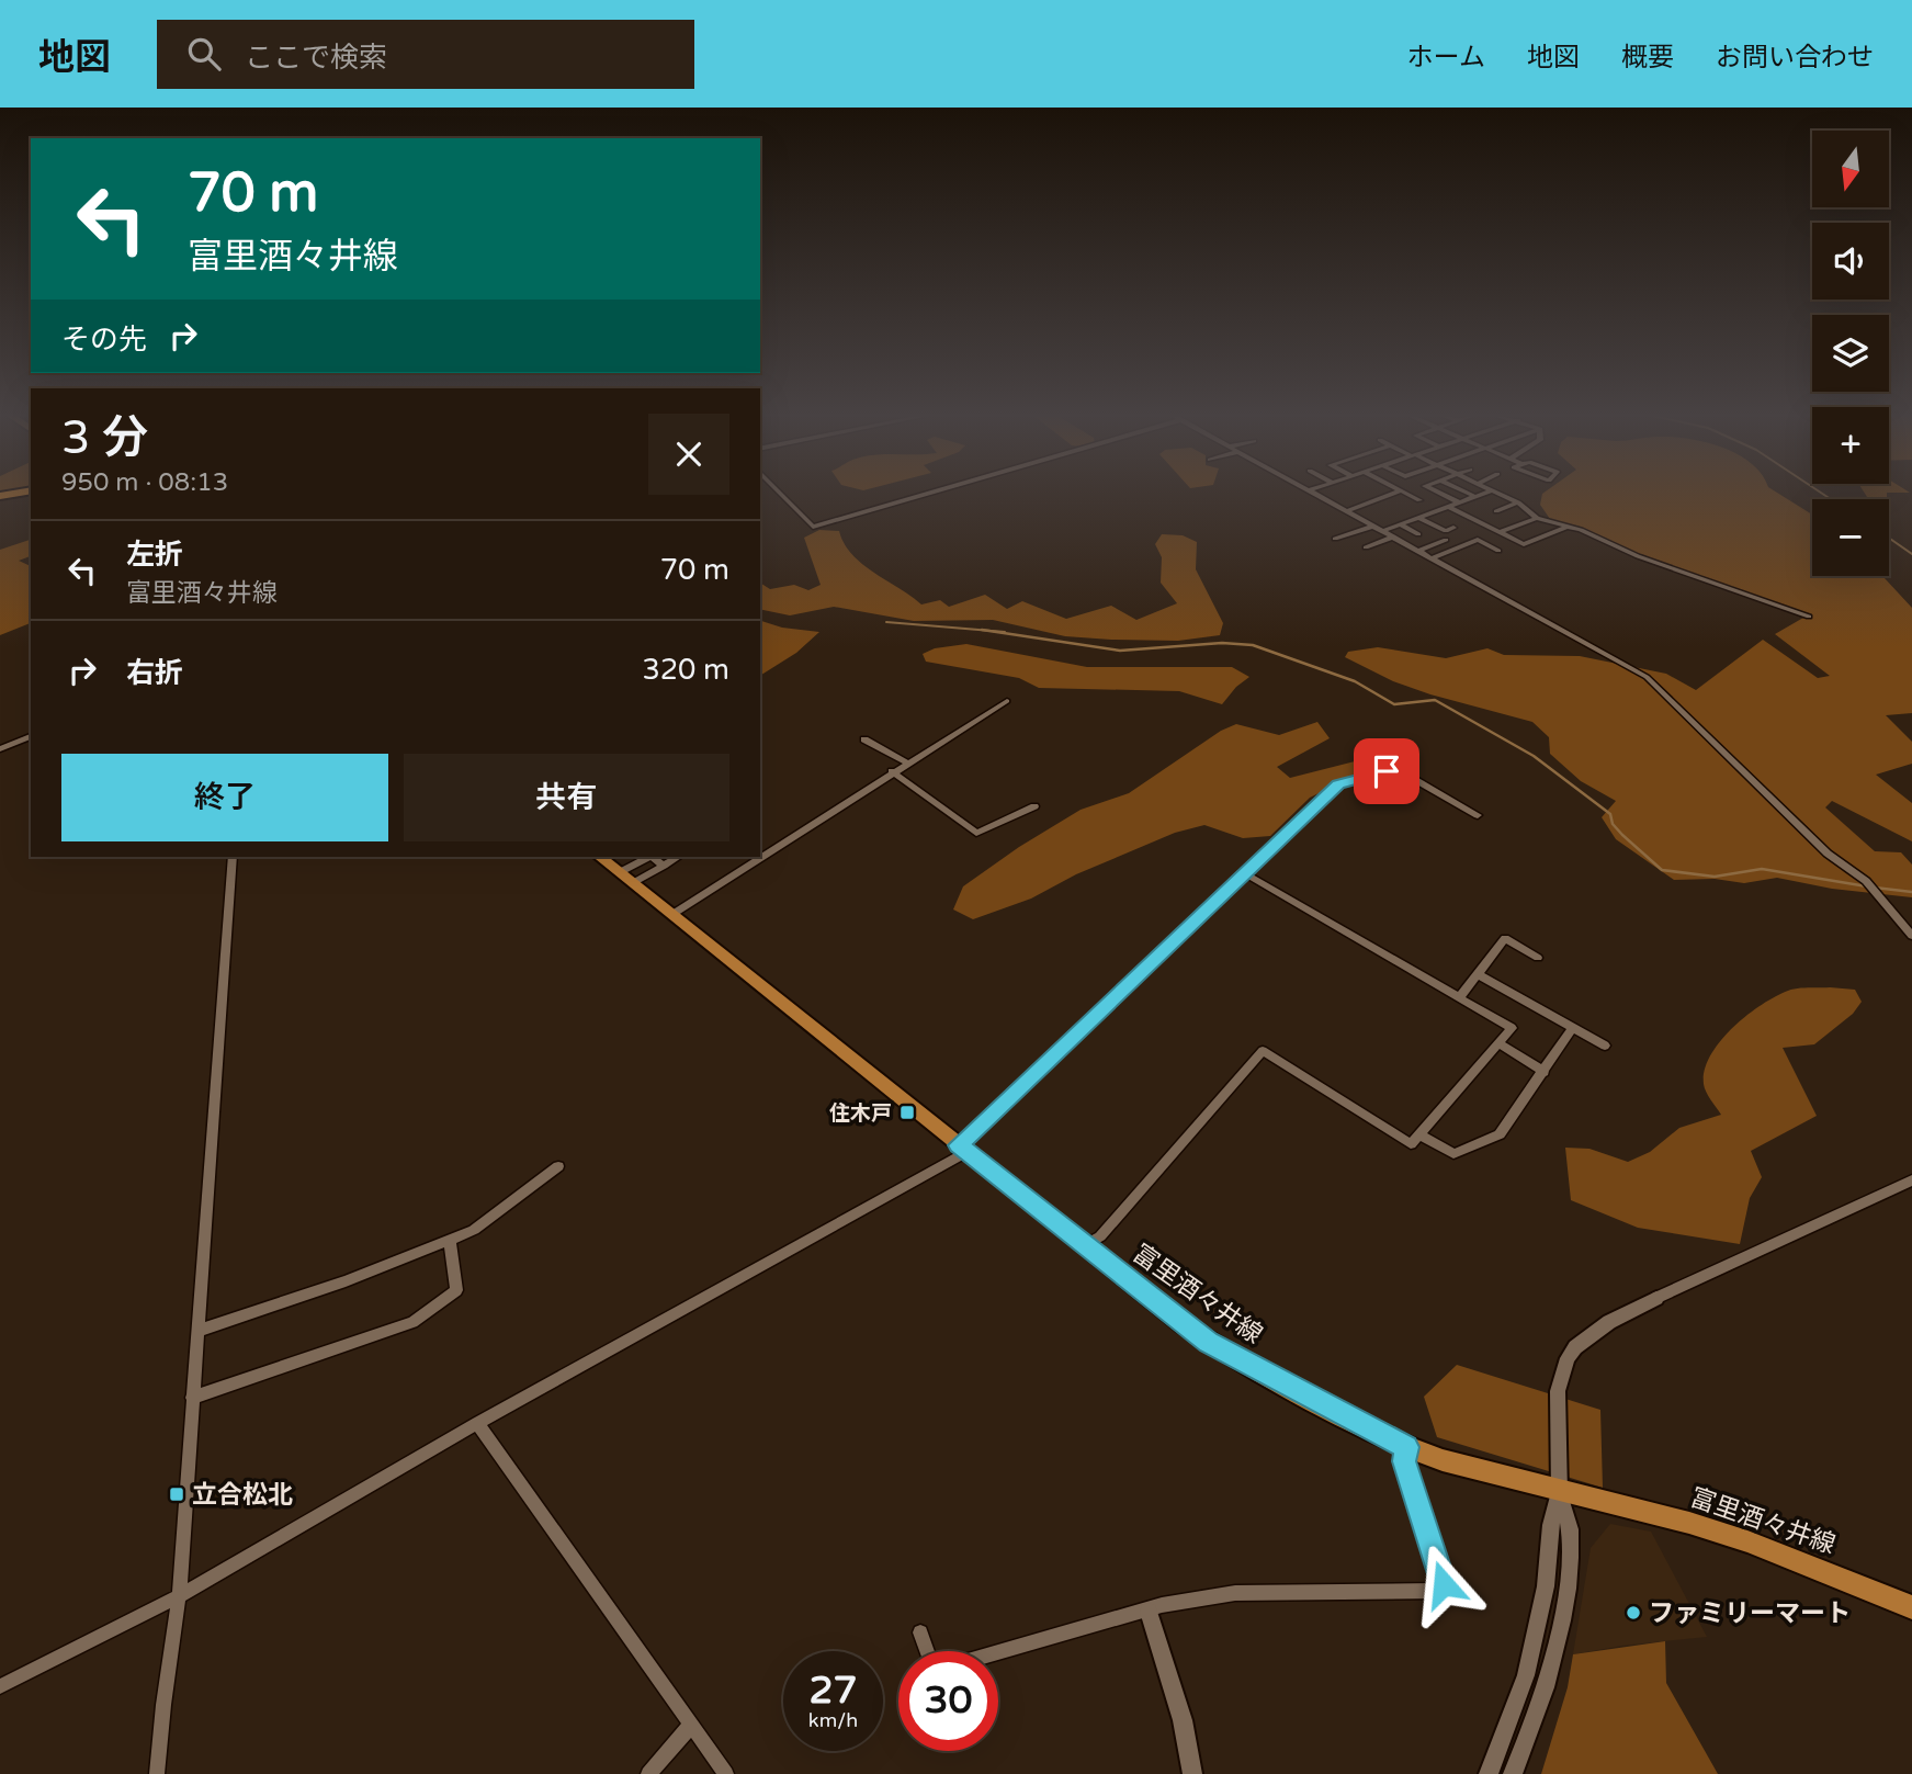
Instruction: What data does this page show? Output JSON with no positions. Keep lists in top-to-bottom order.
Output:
{
  "streets": {
    "main road": ["富里酒々井線"]
  },
  "places": {
    "transit": ["住木戸", "立合松北"],
    "other": ["ファミリーマート"]
  },
  "north": "bottom",
  "page": {
    "header": "地図",
    "search": "ここで検索",
    "nav": [
      "ホーム",
      "地図",
      "概要",
      "お問い合わせ"
    ],
    "map_buttons": ["+", "−"],
    "turn": ["70 m", "富里酒々井線"],
    "then": "その先",
    "heading": ["3 分", "950 m · 08:13"],
    "list": [
      {
        "name": "左折",
        "note": "富里酒々井線",
        "value": "70 m"
      },
      {
        "name": "右折",
        "value": "320 m"
      }
    ],
    "buttons": ["終了", "共有"],
    "speed": "27 km/h",
    "limit": "30"
  }
}
